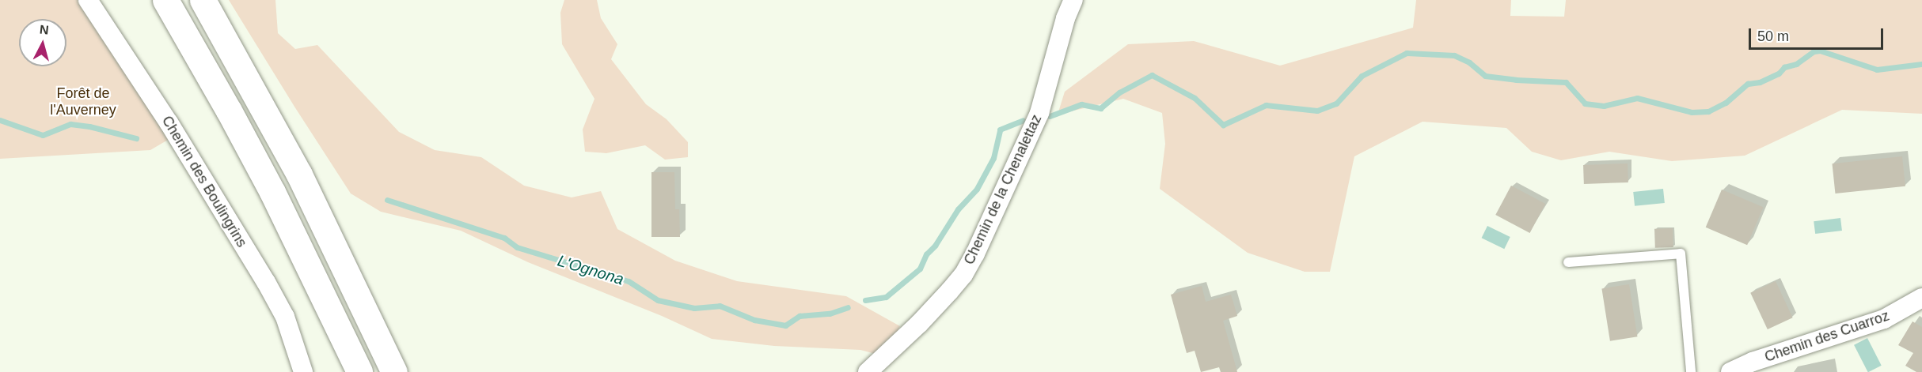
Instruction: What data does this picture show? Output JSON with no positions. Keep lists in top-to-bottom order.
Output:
{
  "streets": {
    "street": ["Chemin des Boulingrins", "Chemin de la Chenalettaz", "Chemin des Cuarroz"]
  },
  "water": ["L'Ognona"],
  "parks": ["Forêt de l'Auverney"],
  "scale_bar": "50 m",
  "north": "top"
}
